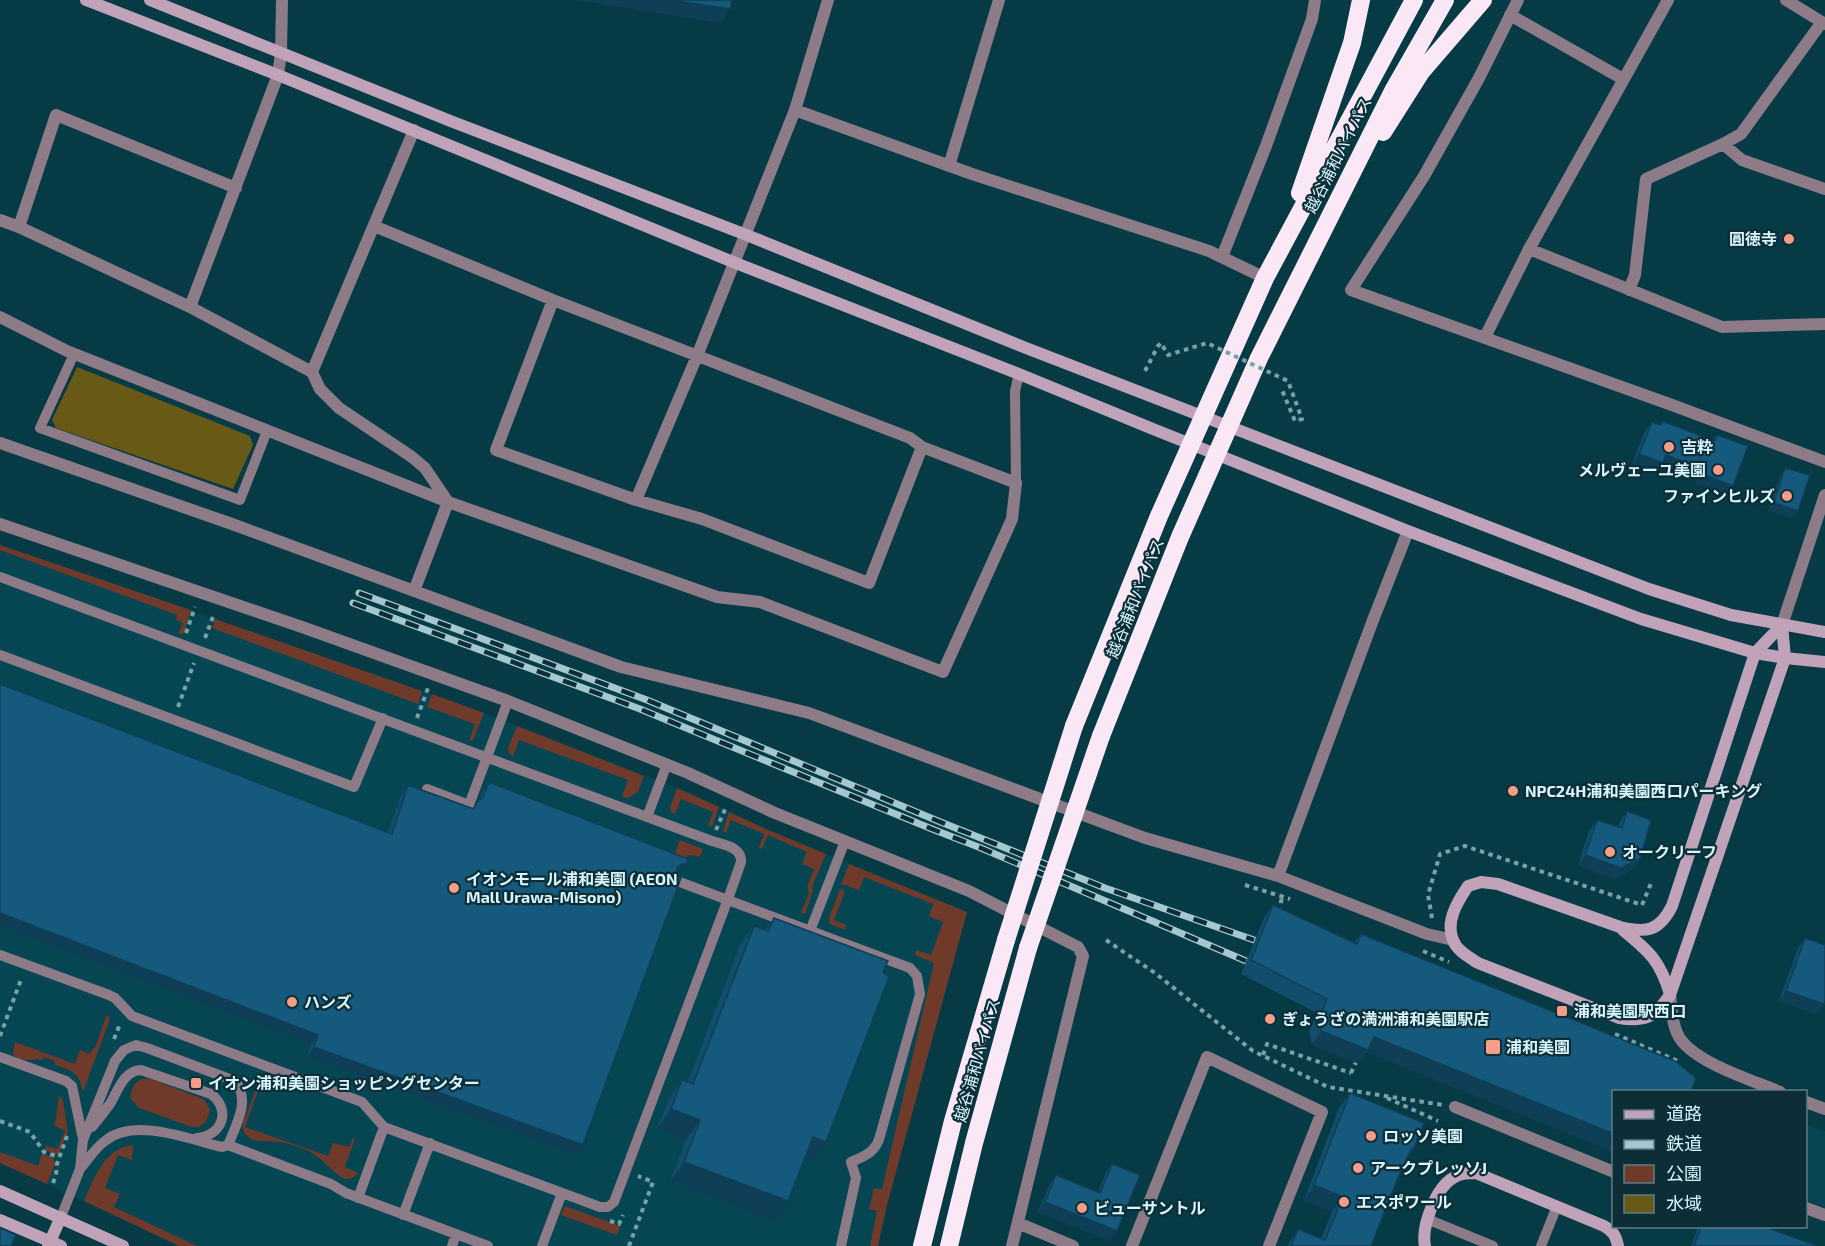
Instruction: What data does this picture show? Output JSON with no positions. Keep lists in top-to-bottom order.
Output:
{
  "streets": {
    "highway": ["越谷浦和バイパス"]
  },
  "places": {
    "other": [
      "圓徳寺",
      "吉粋",
      "メルヴェーユ美園",
      "ファインヒルズ",
      "NPC24H浦和美園西口パーキング",
      "オークリーフ",
      "イオンモール浦和美園 (AEON Mall Urawa-Misono)",
      "ハンズ",
      "ぎょうざの満洲浦和美園駅店",
      "ロッソ美園",
      "アークプレッソJ",
      "エスポワール",
      "ビューサントル"
    ],
    "transit": ["浦和美園駅西口", "浦和美園", "イオン浦和美園ショッピングセンター"]
  },
  "legend": [
    "道路",
    "鉄道",
    "公園",
    "水域"
  ]
}
